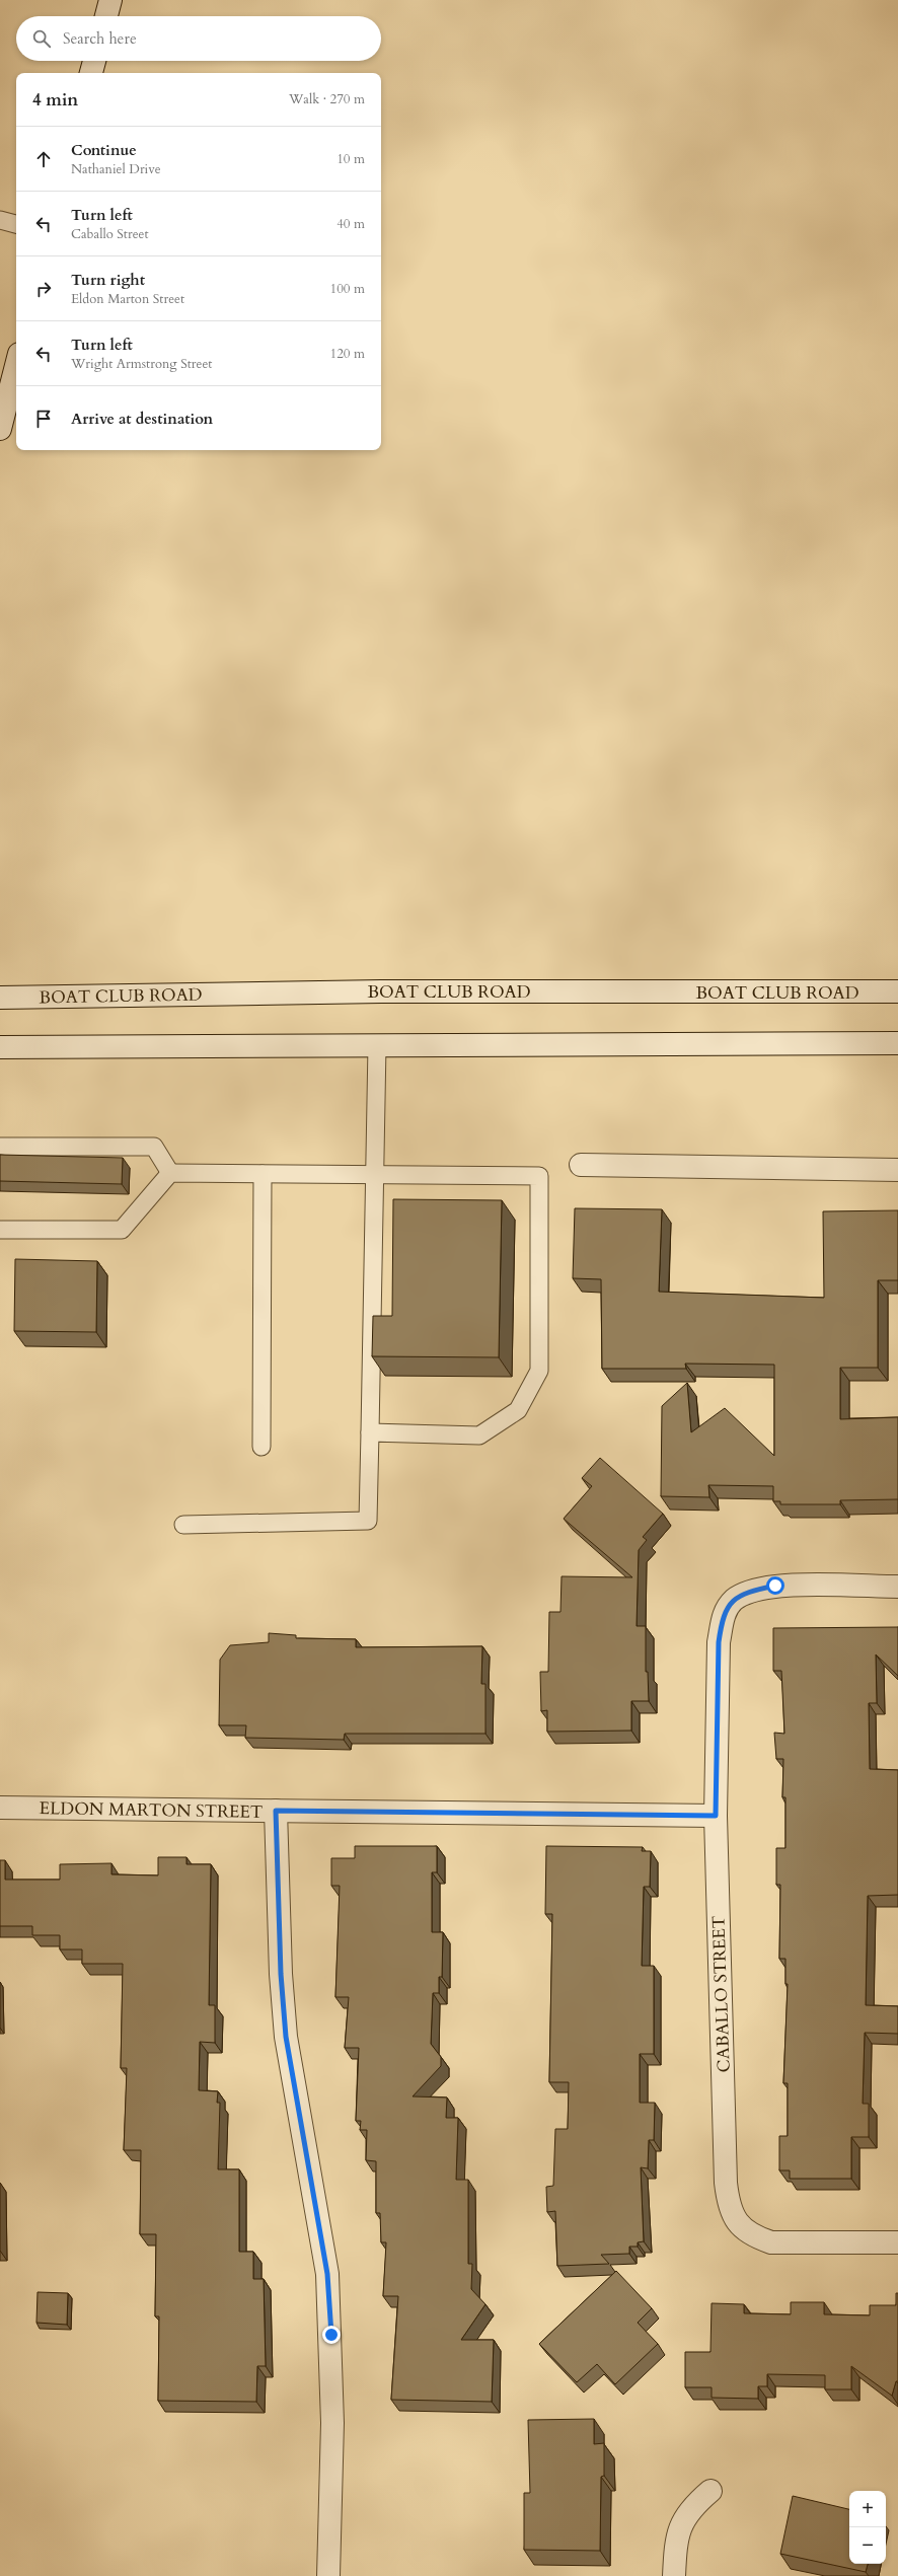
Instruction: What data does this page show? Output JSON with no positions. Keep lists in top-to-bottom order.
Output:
{
  "streets": {
    "street": ["BOAT CLUB ROAD", "ELDON MARTON STREET", "CABALLO STREET"]
  },
  "crossings": [
    ["ELDON MARTON STREET", "CABALLO STREET"]
  ],
  "page": {
    "search": "Search here",
    "heading": ["4 min", "Walk · 270 m"],
    "list": [
      ["Continue", "Nathaniel Drive", "10 m"],
      ["Turn left", "Caballo Street", "40 m"],
      ["Turn right", "Eldon Marton Street", "100 m"],
      ["Turn left", "Wright Armstrong Street", "120 m"],
      "Arrive at destination"
    ],
    "map_buttons": ["+", "−"]
  }
}
